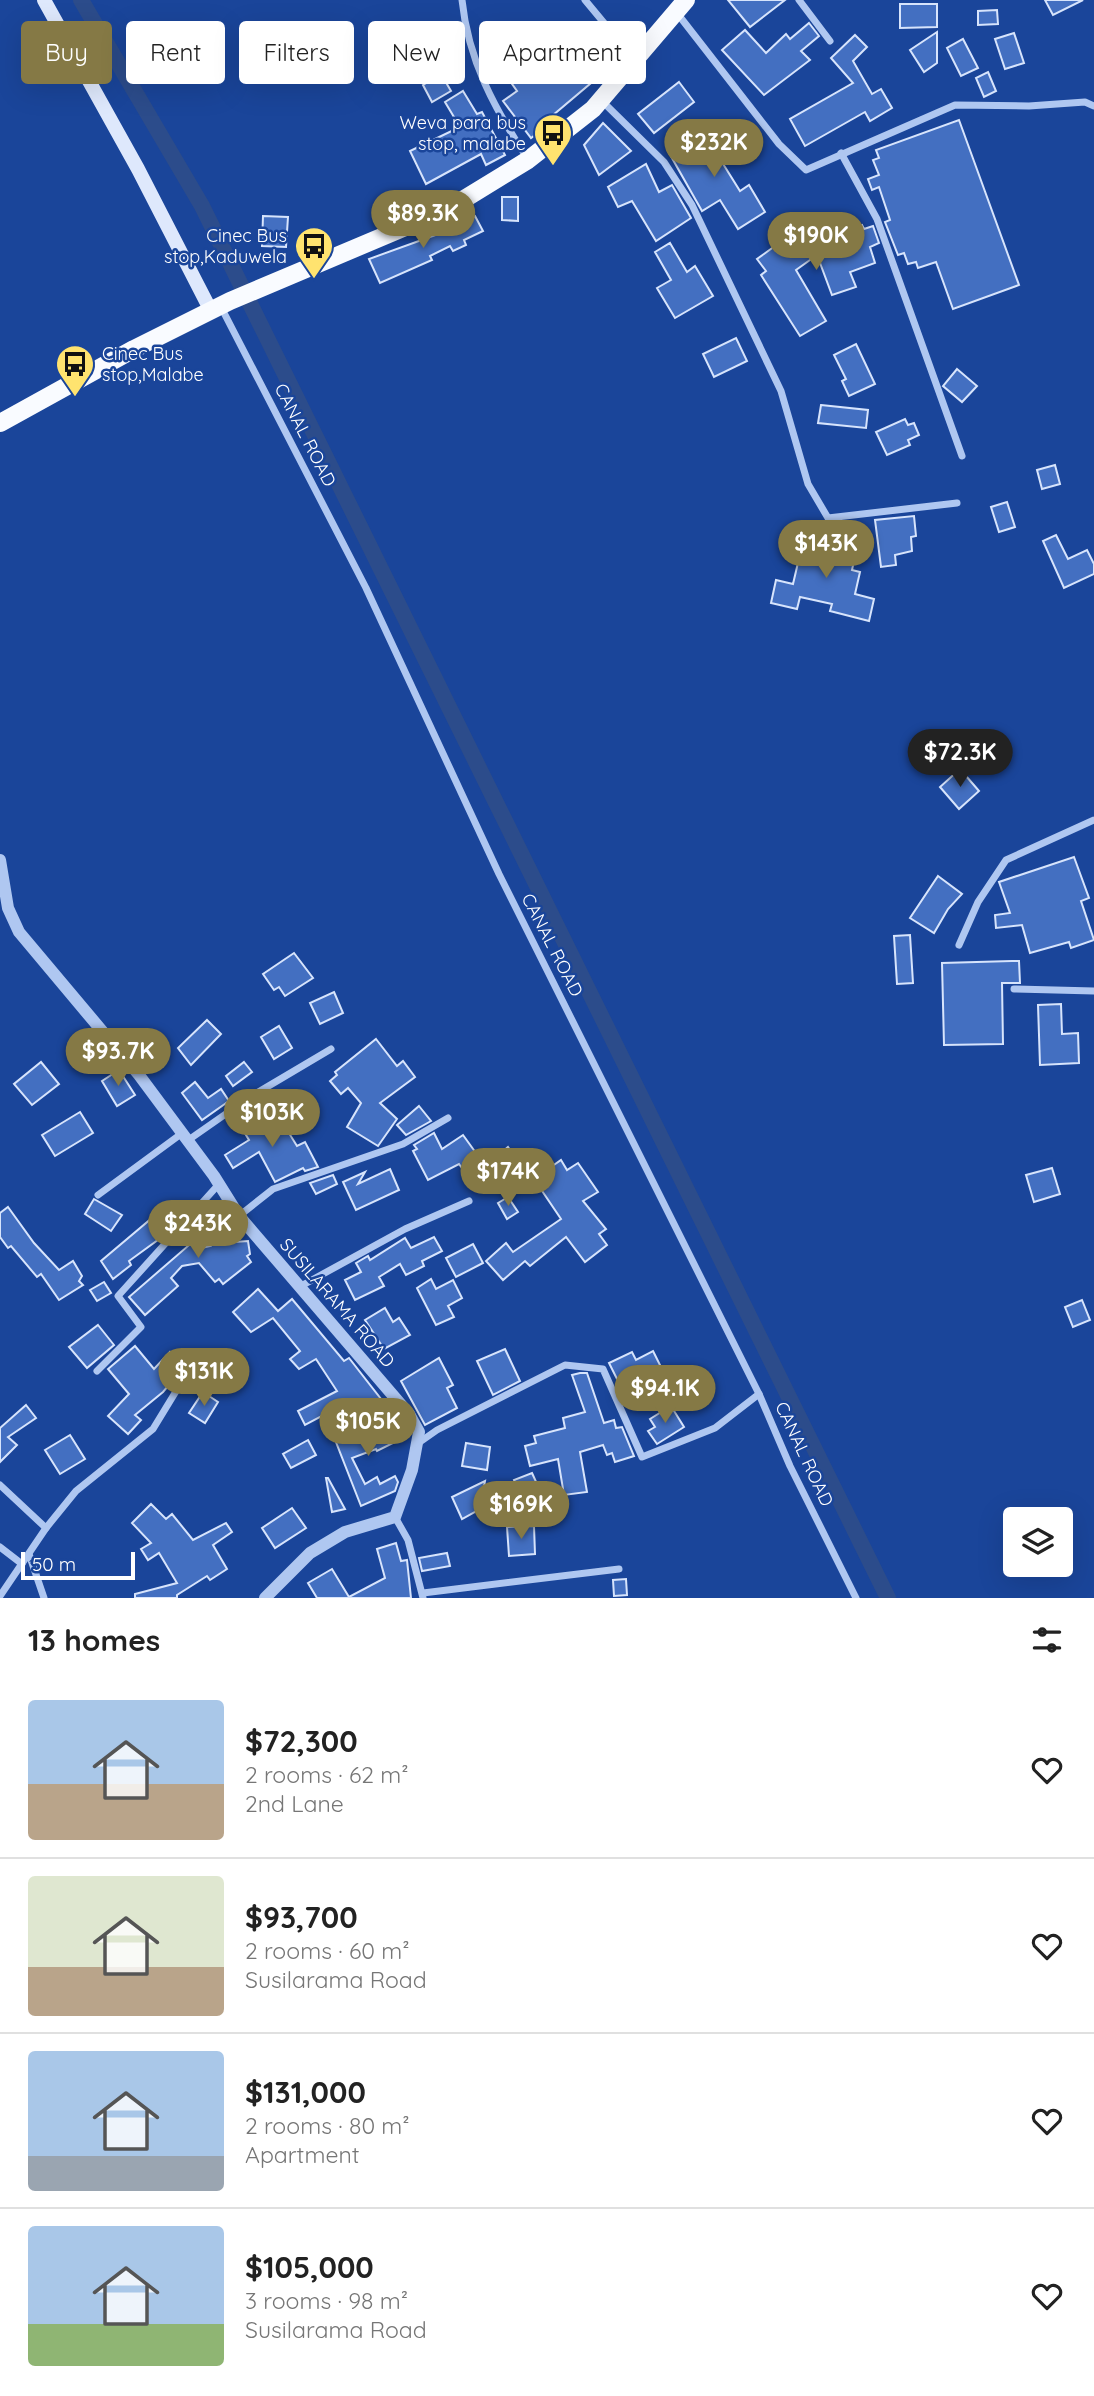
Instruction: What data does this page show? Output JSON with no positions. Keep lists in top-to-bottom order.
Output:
{
  "streets": {
    "street": ["CANAL ROAD", "SUSILARAMA ROAD"]
  },
  "places": {
    "bus stop": ["Weva para bus stop, malabe", "Cinec Bus stop,Kaduwela", "Cinec Bus stop,Malabe"]
  },
  "scale_bar": "50 m",
  "page": {
    "chip": [
      "Buy",
      "Rent",
      "Filters",
      "New",
      "Apartment"
    ],
    "price": [
      "$232K",
      "$89.3K",
      "$190K",
      "$143K",
      "$72.3K",
      "$93.7K",
      "$103K",
      "$174K",
      "$243K",
      "$131K",
      "$94.1K",
      "$105K",
      "$169K"
    ],
    "scale": "50 m",
    "heading": "13 homes",
    "list": [
      {
        "name": "$72,300",
        "note": "2 rooms · 62 m² · 2nd Lane"
      },
      {
        "name": "$93,700",
        "note": "2 rooms · 60 m² · Susilarama Road"
      },
      {
        "name": "$131,000",
        "note": "2 rooms · 80 m² · Apartment"
      },
      {
        "name": "$105,000",
        "note": "3 rooms · 98 m² · Susilarama Road"
      }
    ]
  }
}
